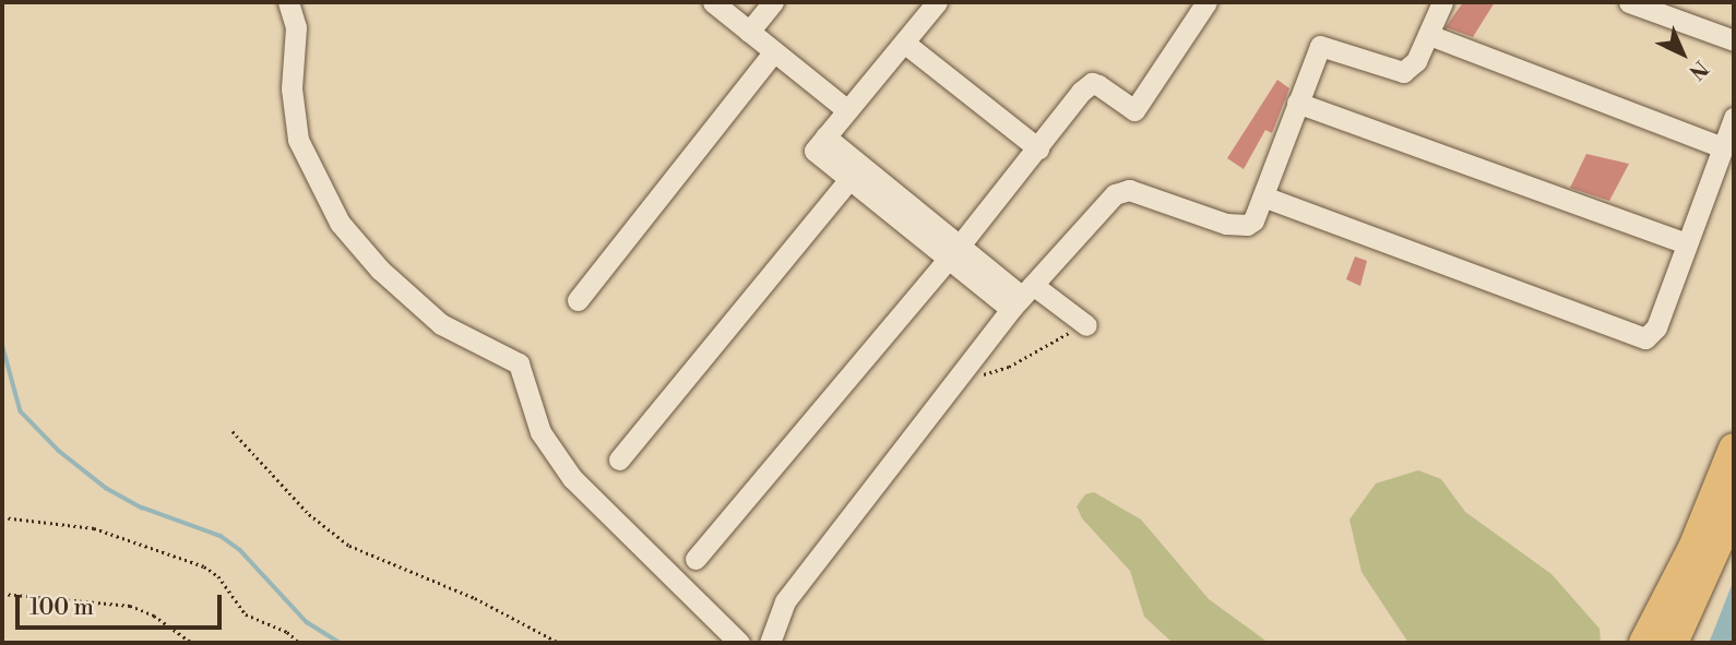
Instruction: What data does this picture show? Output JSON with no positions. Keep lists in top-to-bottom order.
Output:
{
  "scale_bar": "100 m",
  "north": "bottom right"
}
